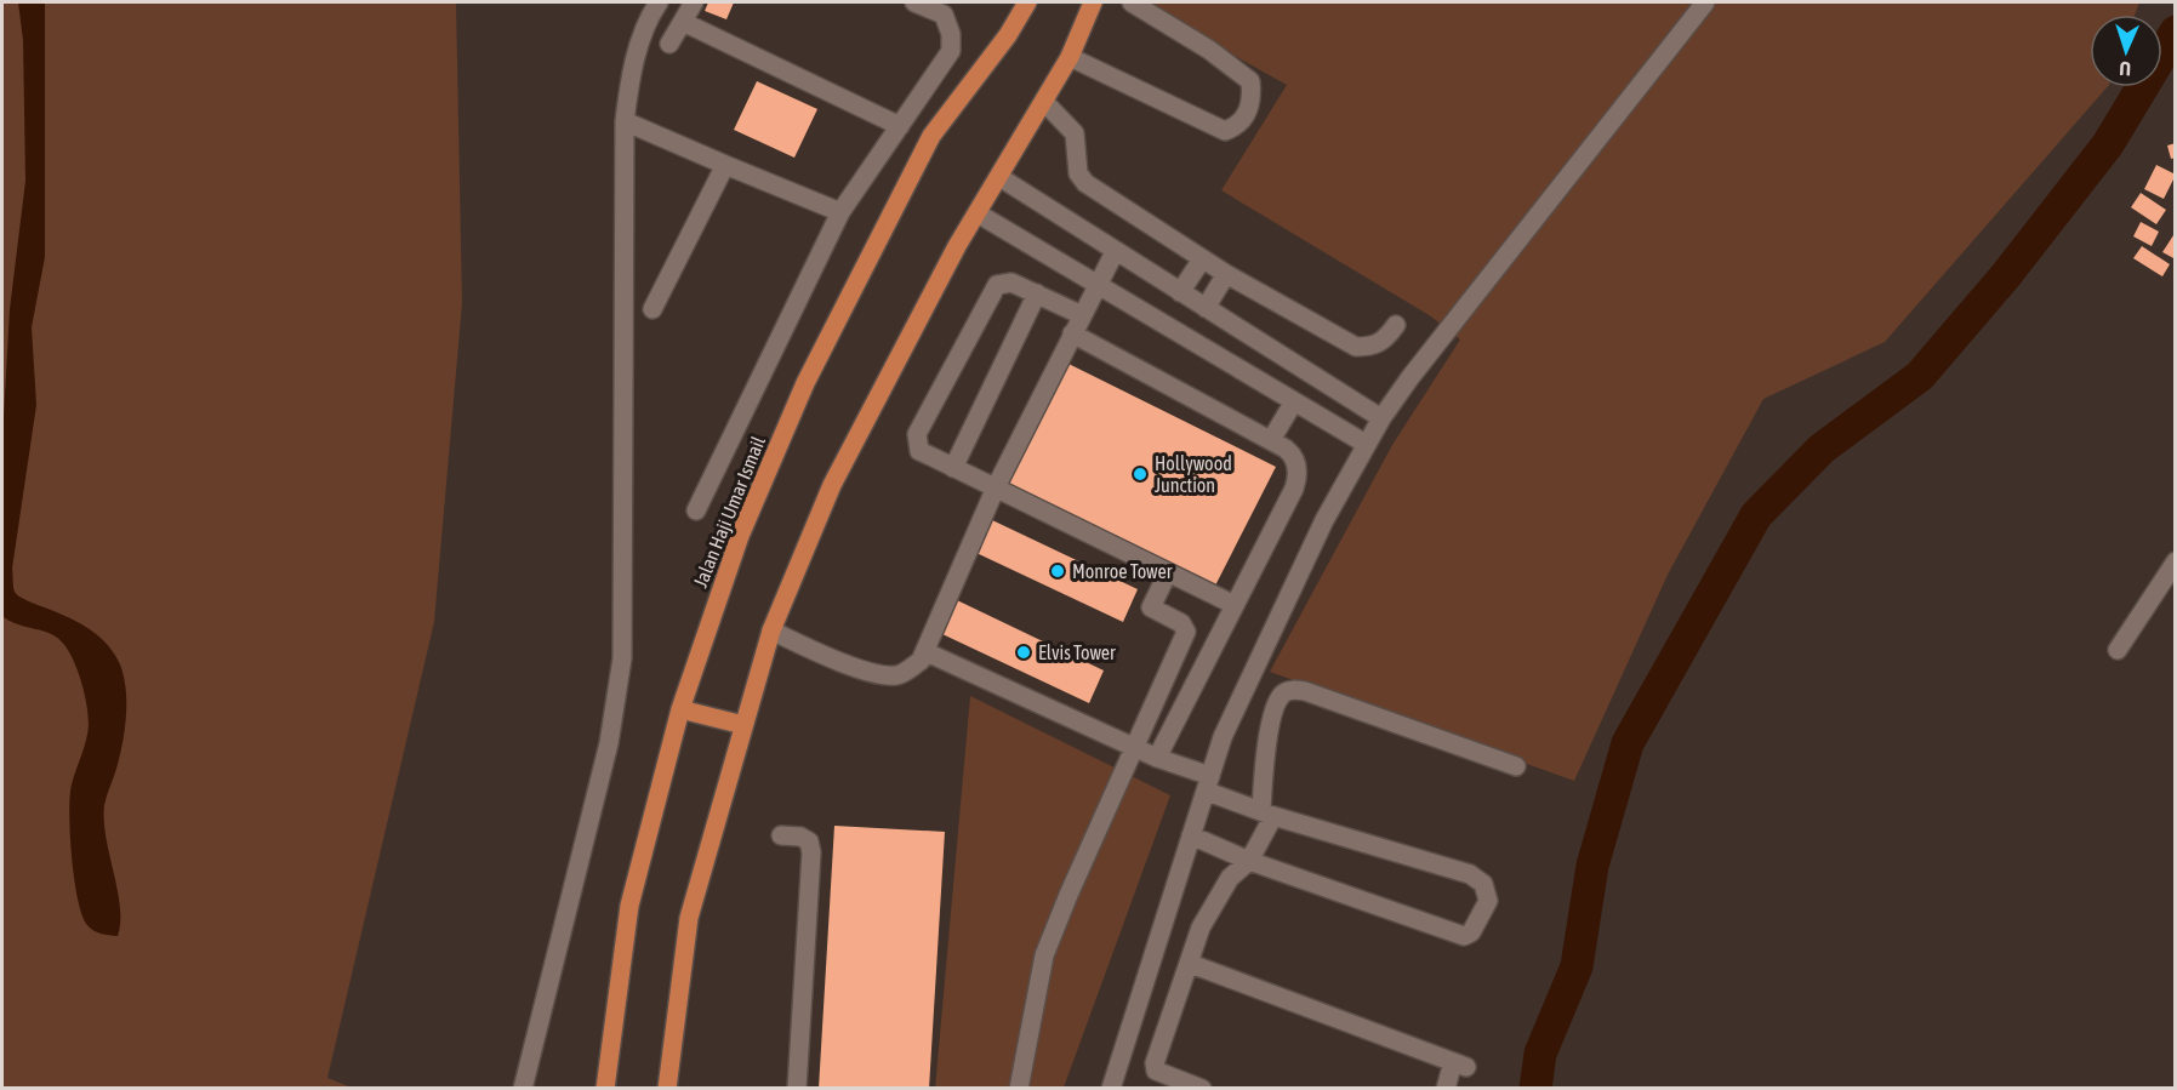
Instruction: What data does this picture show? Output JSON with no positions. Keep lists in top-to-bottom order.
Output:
{
  "streets": {
    "main road": ["Jalan Haji Umar Ismail"]
  },
  "places": ["Hollywood Junction", "Monroe Tower", "Elvis Tower"],
  "north": "bottom"
}
